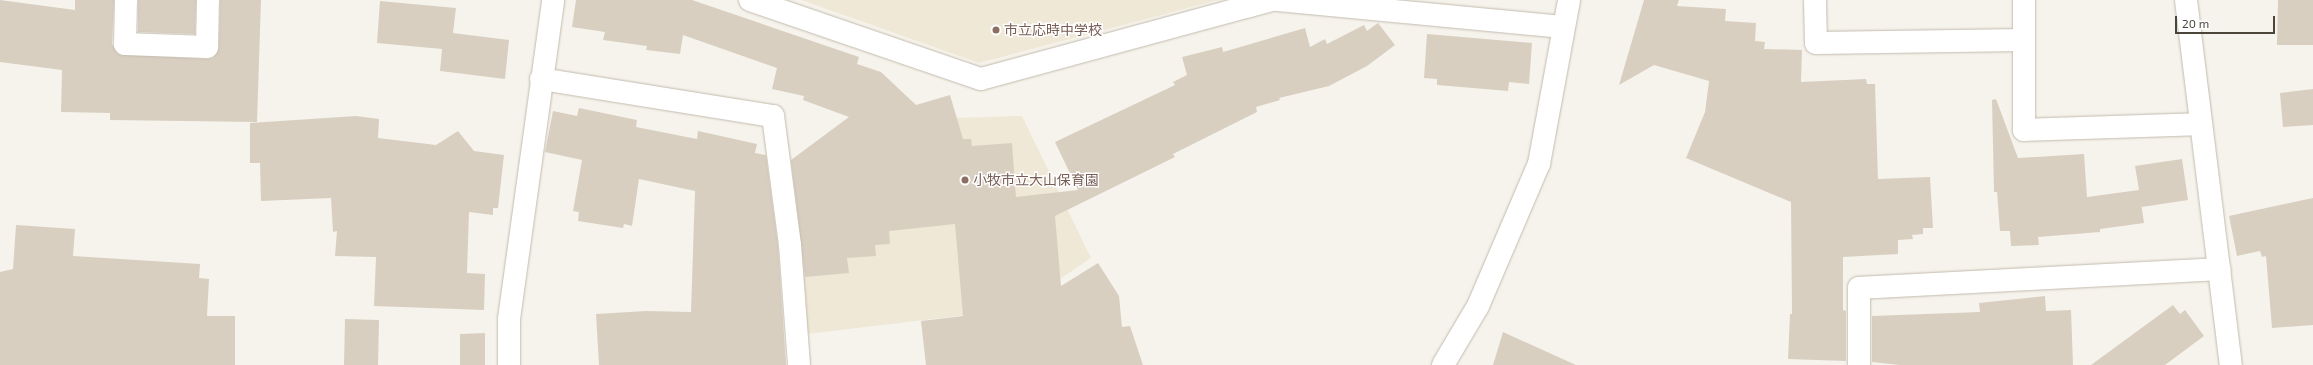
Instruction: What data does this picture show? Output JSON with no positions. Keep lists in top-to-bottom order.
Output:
{
  "places": ["市立応時中学校", "小牧市立大山保育園"],
  "scale_bar": "20 m"
}
